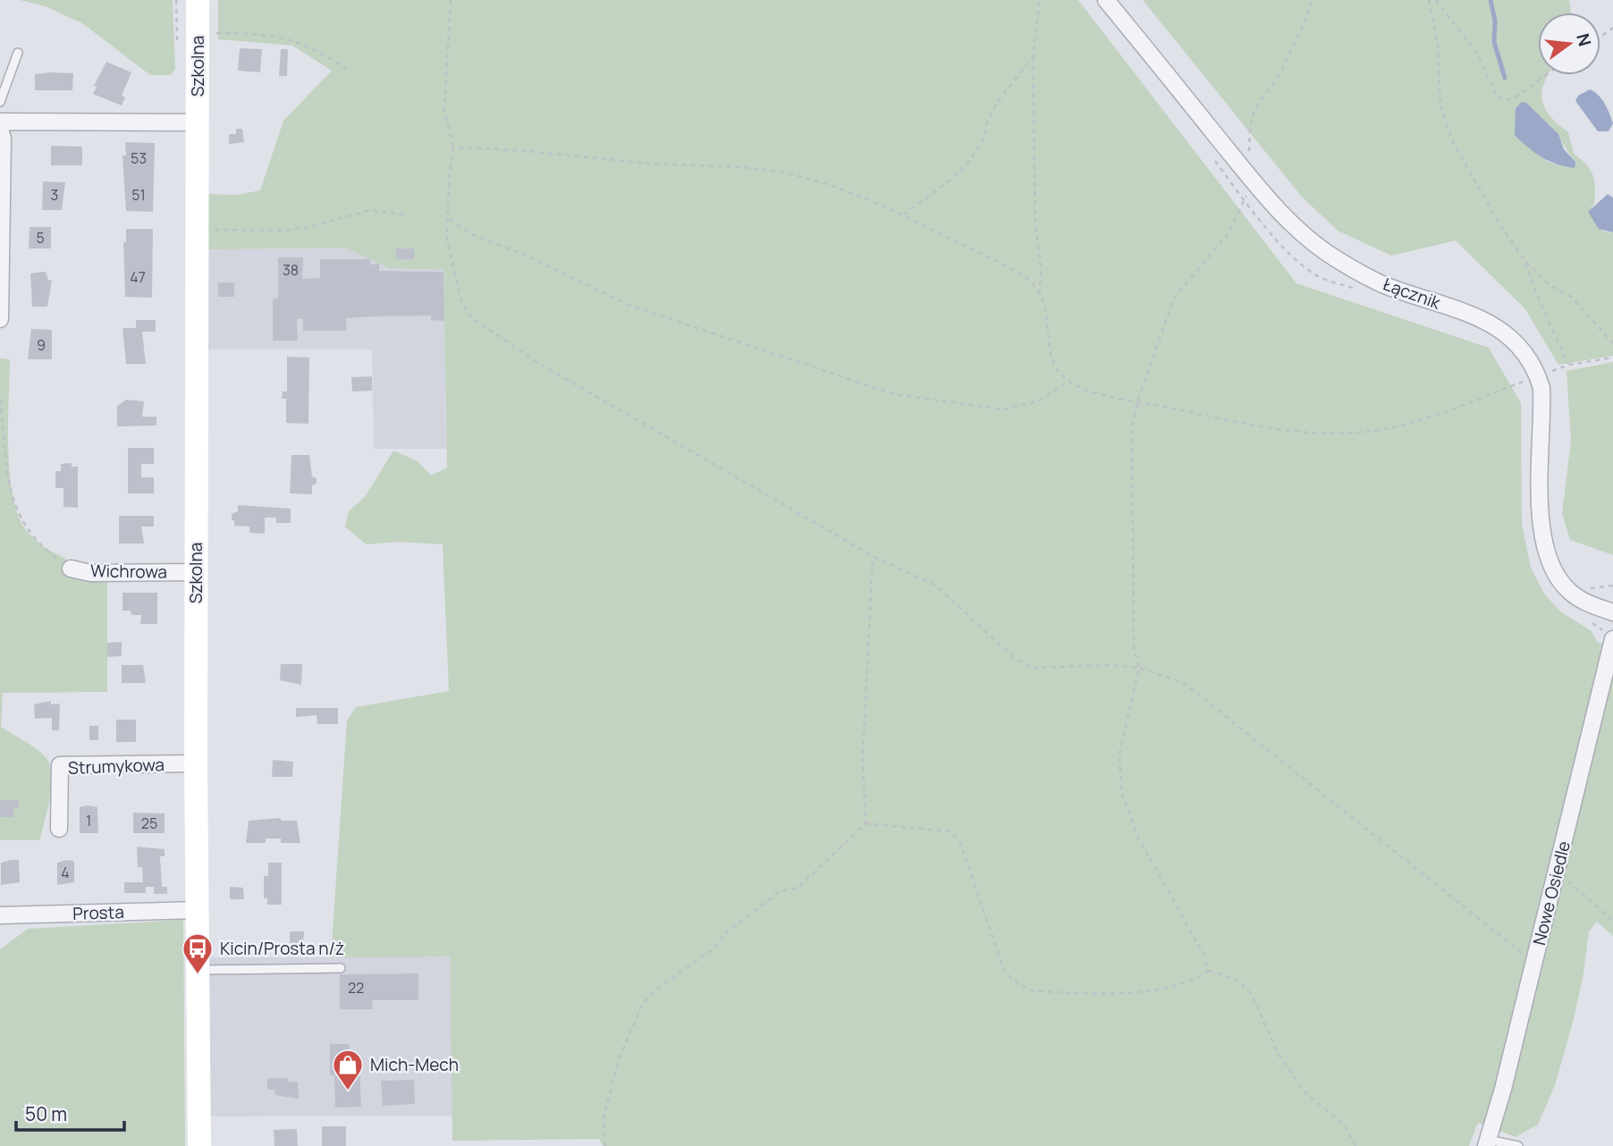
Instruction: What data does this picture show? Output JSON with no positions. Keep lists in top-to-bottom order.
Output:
{
  "streets": {
    "street": [
      "Szkolna",
      "Łącznik",
      "Wichrowa",
      "Strumykowa",
      "Nowe Osiedle",
      "Prosta"
    ]
  },
  "crossings": [
    ["Szkolna", "Wichrowa"],
    ["Szkolna", "Strumykowa"],
    ["Szkolna", "Prosta"]
  ],
  "places": {
    "bus stop": ["Kicin/Prosta n/ż"],
    "shop": ["Mich-Mech"]
  },
  "house_numbers": [
    "53",
    "3",
    "51",
    "5",
    "38",
    "47",
    "9",
    "1",
    "25",
    "4",
    "22"
  ],
  "scale_bar": "50 m",
  "north": "right"
}
